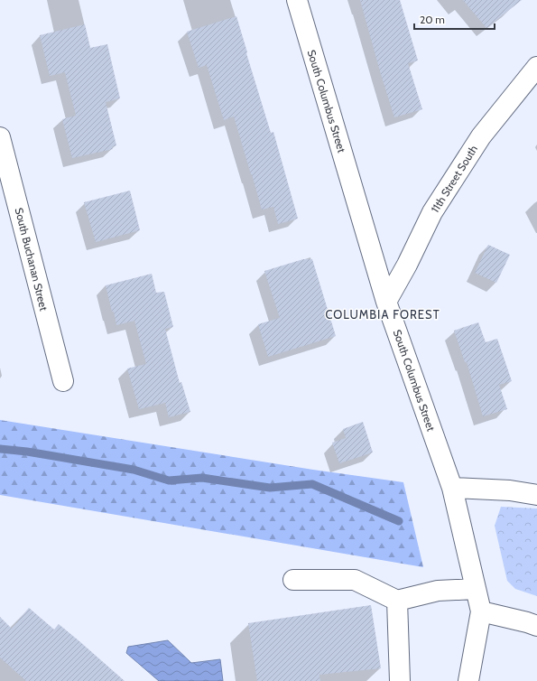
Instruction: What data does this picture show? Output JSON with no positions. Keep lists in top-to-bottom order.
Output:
{
  "streets": {
    "street": ["South Columbus Street", "11th Street South", "South Buchanan Street"]
  },
  "crossings": [
    ["South Columbus Street", "11th Street South"]
  ],
  "districts": ["COLUMBIA FOREST"],
  "scale_bar": "20 m"
}
